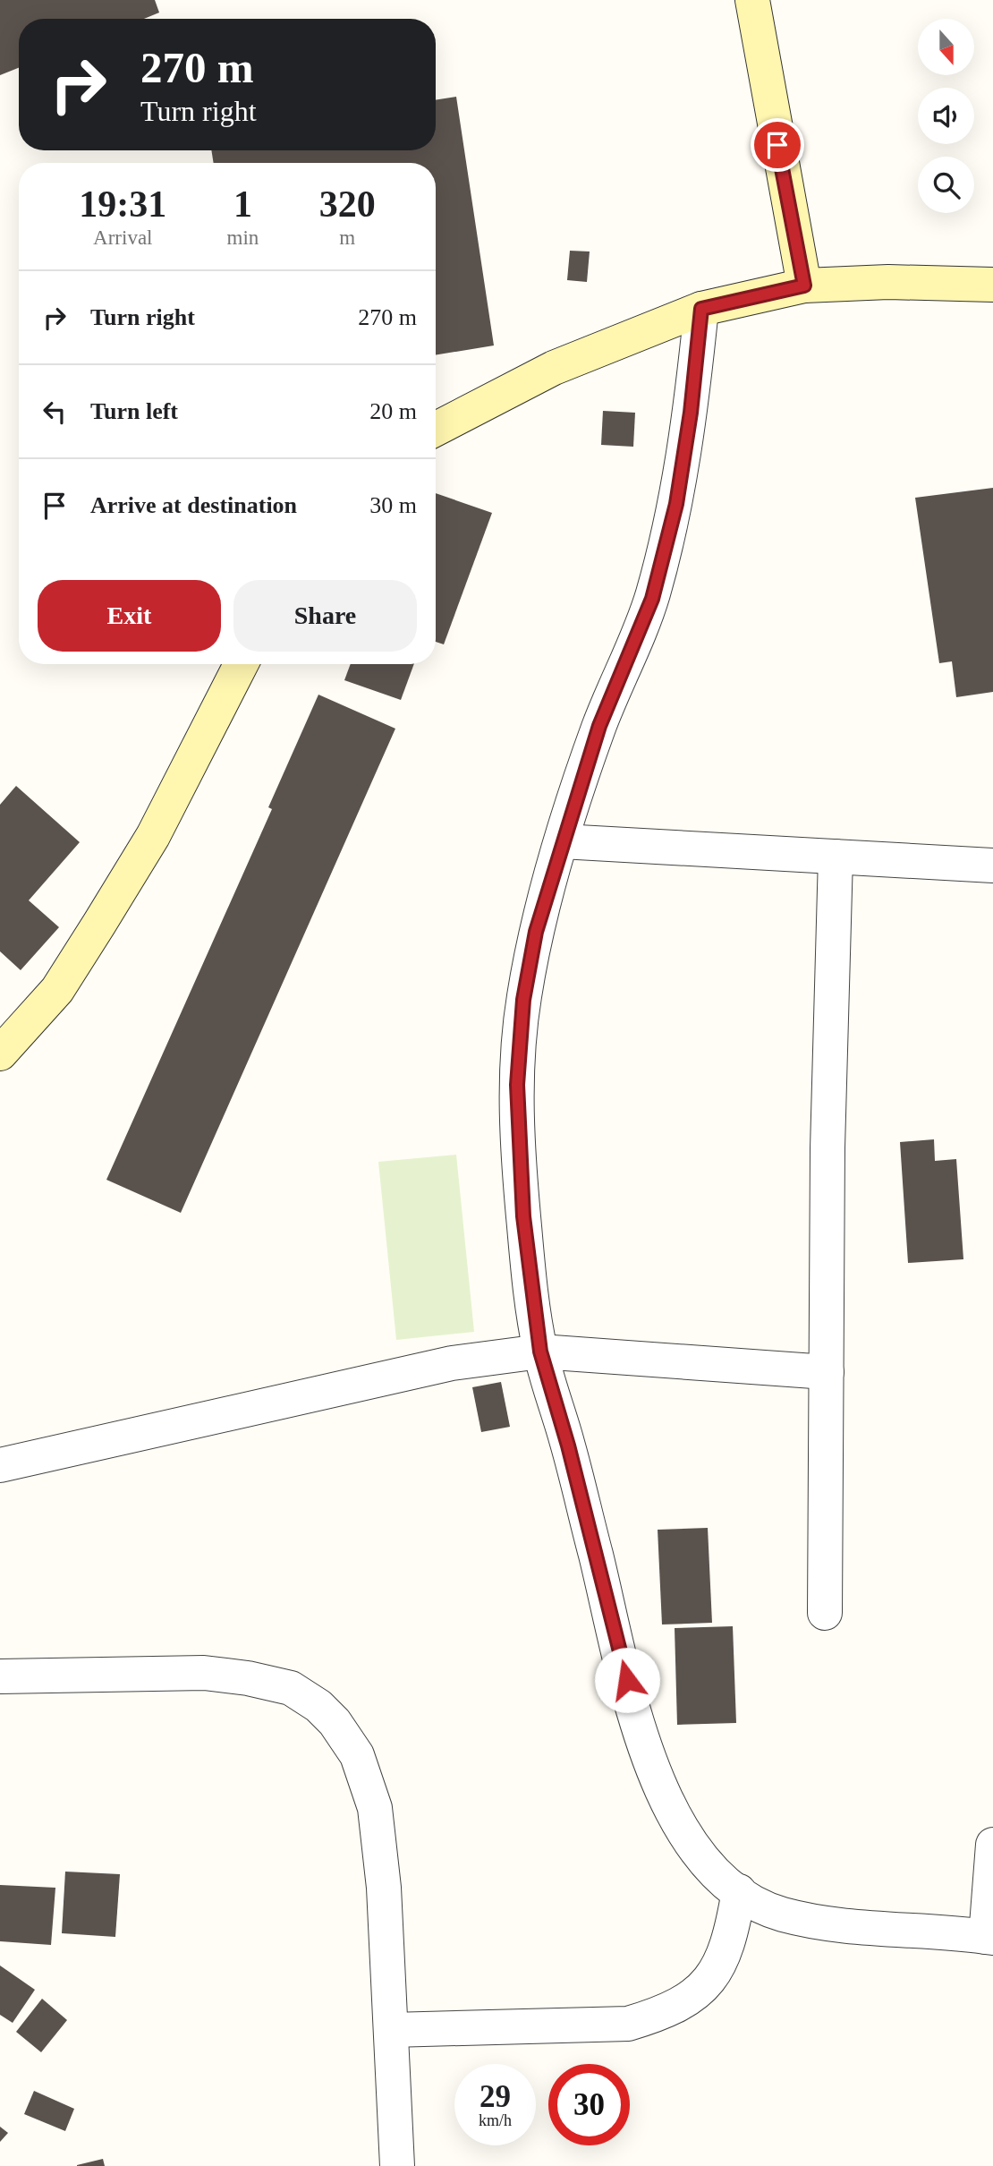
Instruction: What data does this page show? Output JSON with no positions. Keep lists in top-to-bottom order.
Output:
{
  "north": "bottom",
  "page": {
    "turn": ["270 m", "Turn right"],
    "eta": [
      "19:31",
      "Arrival",
      "1",
      "min",
      "320",
      "m"
    ],
    "list": [
      {
        "name": "Turn right",
        "value": "270 m"
      },
      {
        "name": "Turn left",
        "value": "20 m"
      },
      {
        "name": "Arrive at destination",
        "value": "30 m"
      }
    ],
    "buttons": ["Exit", "Share"],
    "speed": "29 km/h",
    "limit": "30"
  }
}
